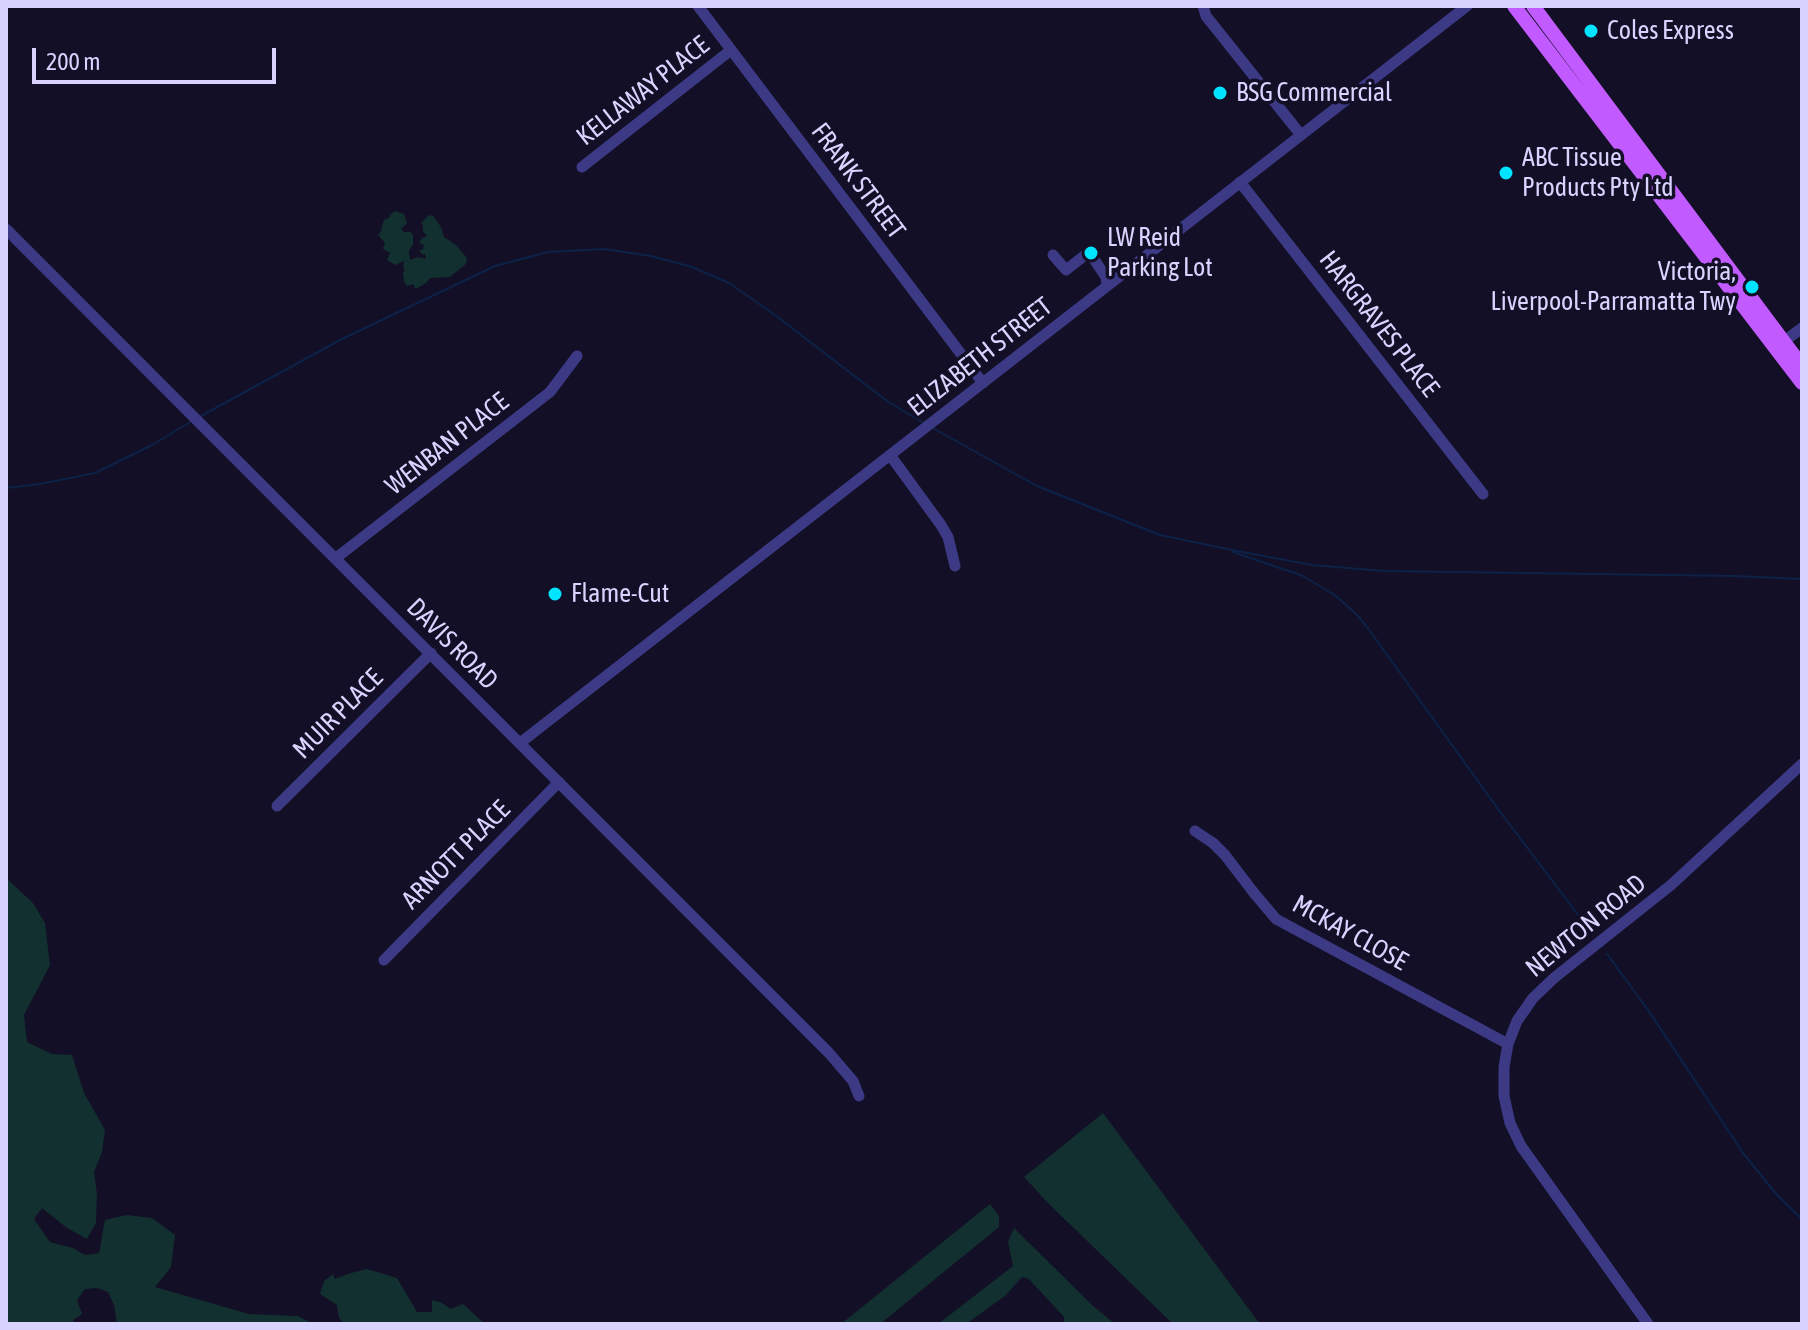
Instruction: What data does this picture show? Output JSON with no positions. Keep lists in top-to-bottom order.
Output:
{
  "streets": {
    "street": [
      "KELLAWAY PLACE",
      "FRANK STREET",
      "HARGRAVES PLACE",
      "ELIZABETH STREET",
      "WENBAN PLACE",
      "DAVIS ROAD",
      "MUIR PLACE",
      "ARNOTT PLACE",
      "NEWTON ROAD",
      "MCKAY CLOSE"
    ]
  },
  "crossings": [
    ["KELLAWAY PLACE", "FRANK STREET"],
    ["FRANK STREET", "ELIZABETH STREET"],
    ["HARGRAVES PLACE", "ELIZABETH STREET"],
    ["ELIZABETH STREET", "DAVIS ROAD"],
    ["WENBAN PLACE", "DAVIS ROAD"],
    ["DAVIS ROAD", "MUIR PLACE"],
    ["DAVIS ROAD", "ARNOTT PLACE"],
    ["NEWTON ROAD", "MCKAY CLOSE"]
  ],
  "places": [
    "Coles Express",
    "BSG Commercial",
    "ABC Tissue Products Pty Ltd",
    "LW Reid Parking Lot",
    "Victoria, Liverpool-Parramatta Twy",
    "Flame-Cut"
  ],
  "scale_bar": "200 m"
}
